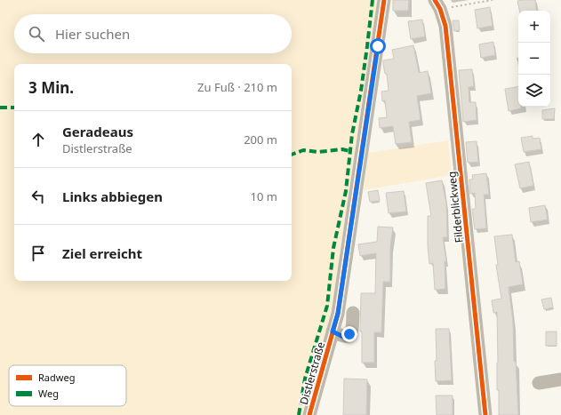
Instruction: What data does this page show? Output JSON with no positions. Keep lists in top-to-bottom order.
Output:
{
  "streets": {
    "street": ["Filderblickweg", "Distlerstraße"]
  },
  "legend": ["Radweg", "Weg"],
  "page": {
    "map_buttons": ["+", "−"],
    "search": "Hier suchen",
    "heading": ["3 Min.", "Zu Fuß · 210 m"],
    "list": [
      ["Geradeaus", "Distlerstraße", "200 m"],
      ["Links abbiegen", "10 m"],
      "Ziel erreicht"
    ]
  }
}
